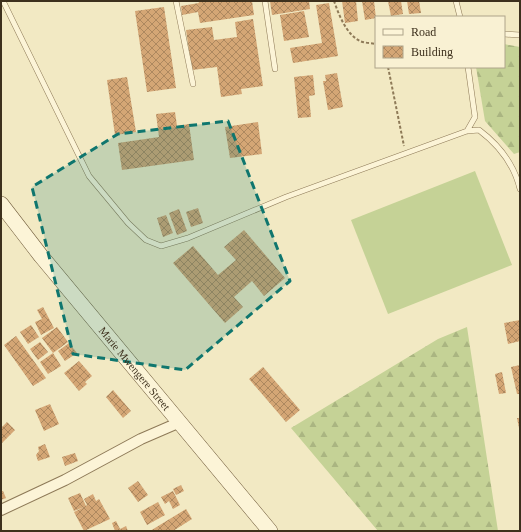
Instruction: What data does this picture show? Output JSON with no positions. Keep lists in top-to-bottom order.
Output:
{
  "streets": {
    "main road": ["Marie Mwengere Street"]
  },
  "legend": ["Road", "Building"]
}
